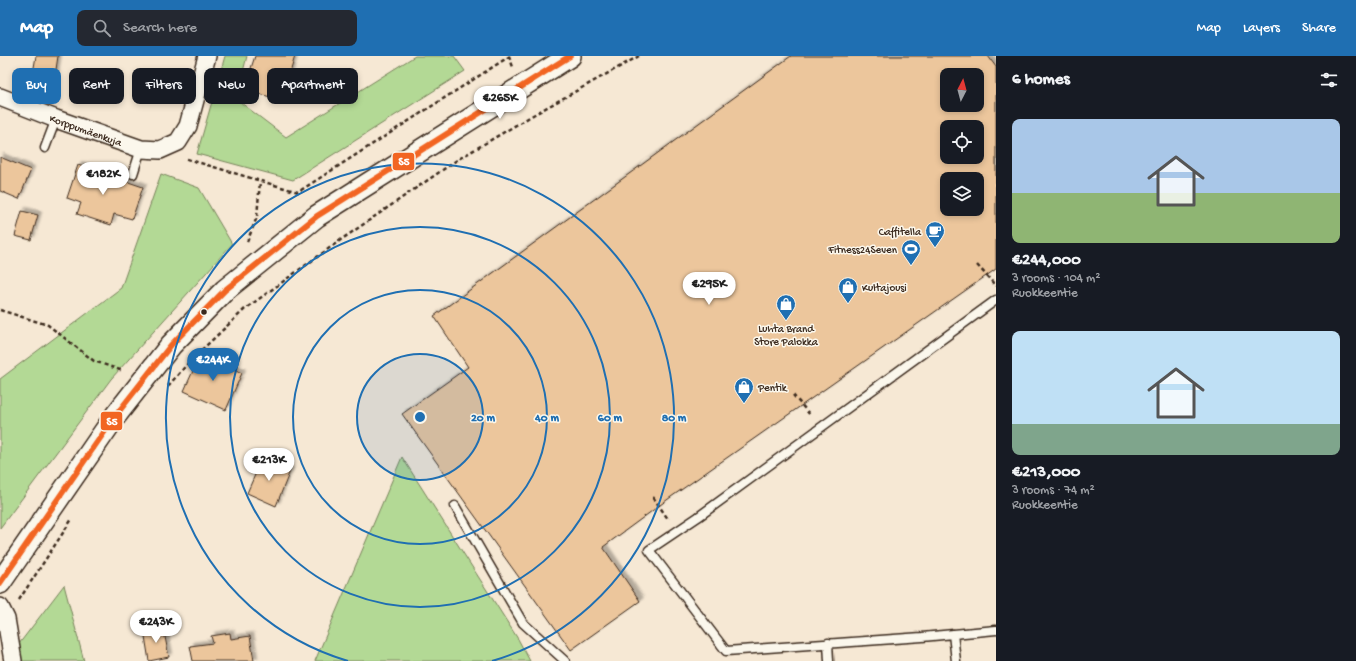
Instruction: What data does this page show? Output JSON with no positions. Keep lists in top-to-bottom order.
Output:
{
  "streets": {
    "street": ["Korppumäenkuja"]
  },
  "places": {
    "cafe": ["Caffitella"],
    "sports": ["Fitness24Seven"],
    "shop": ["Kultajousi", "Luhta Brand Store Palokka", "Pentik"]
  },
  "lines": ["transit line S5"],
  "north": "top",
  "page": {
    "header": "Map",
    "search": "Search here",
    "nav": ["Map", "Layers", "Share"],
    "heading": "6 homes",
    "chip": [
      "Buy",
      "Rent",
      "Filters",
      "New",
      "Apartment"
    ],
    "price": [
      "€265K",
      "€182K",
      "€295K",
      "€244K",
      "€213K",
      "€243K"
    ],
    "list": [
      {
        "name": "€244,000",
        "note": "3 rooms · 104 m² · Ruokkeentie"
      },
      {
        "name": "€213,000",
        "note": "3 rooms · 74 m² · Ruokkeentie"
      }
    ]
  },
  "rings": [
    "20 m",
    "40 m",
    "60 m",
    "80 m"
  ]
}
